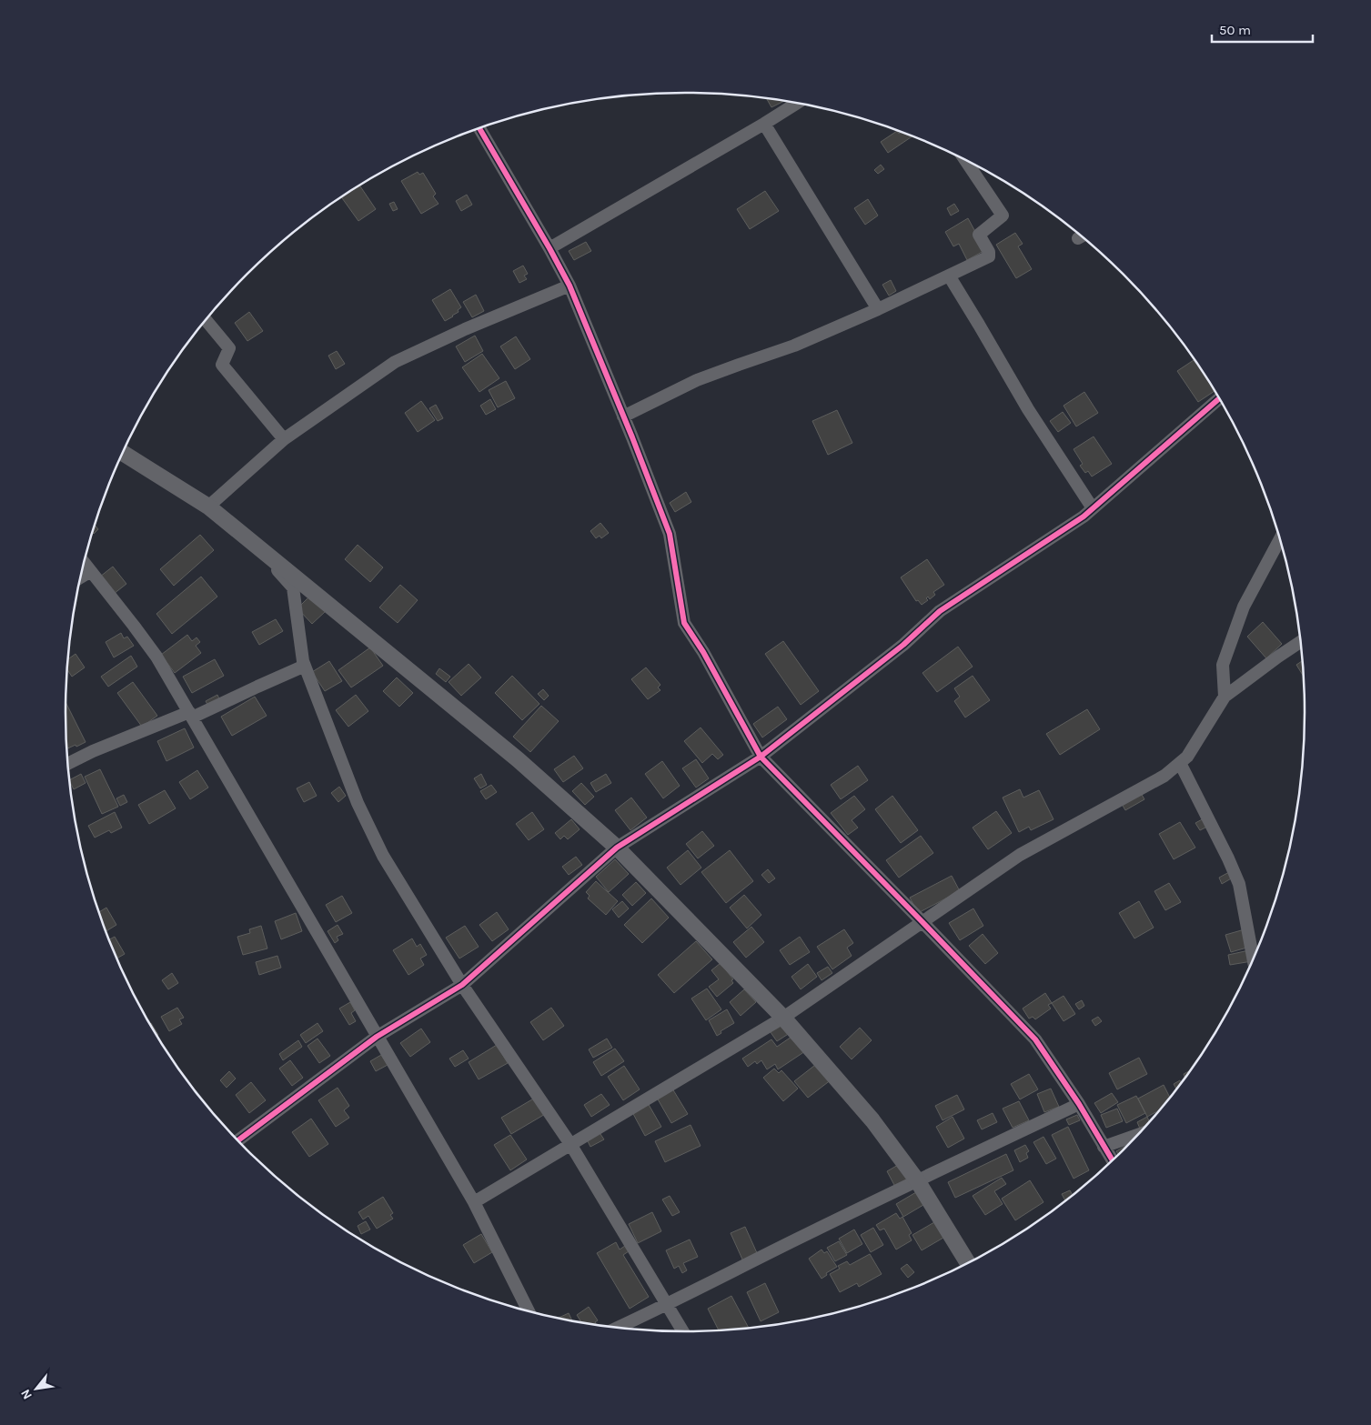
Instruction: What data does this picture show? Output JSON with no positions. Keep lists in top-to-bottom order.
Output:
{
  "scale_bar": "50 m",
  "north": "bottom left"
}
